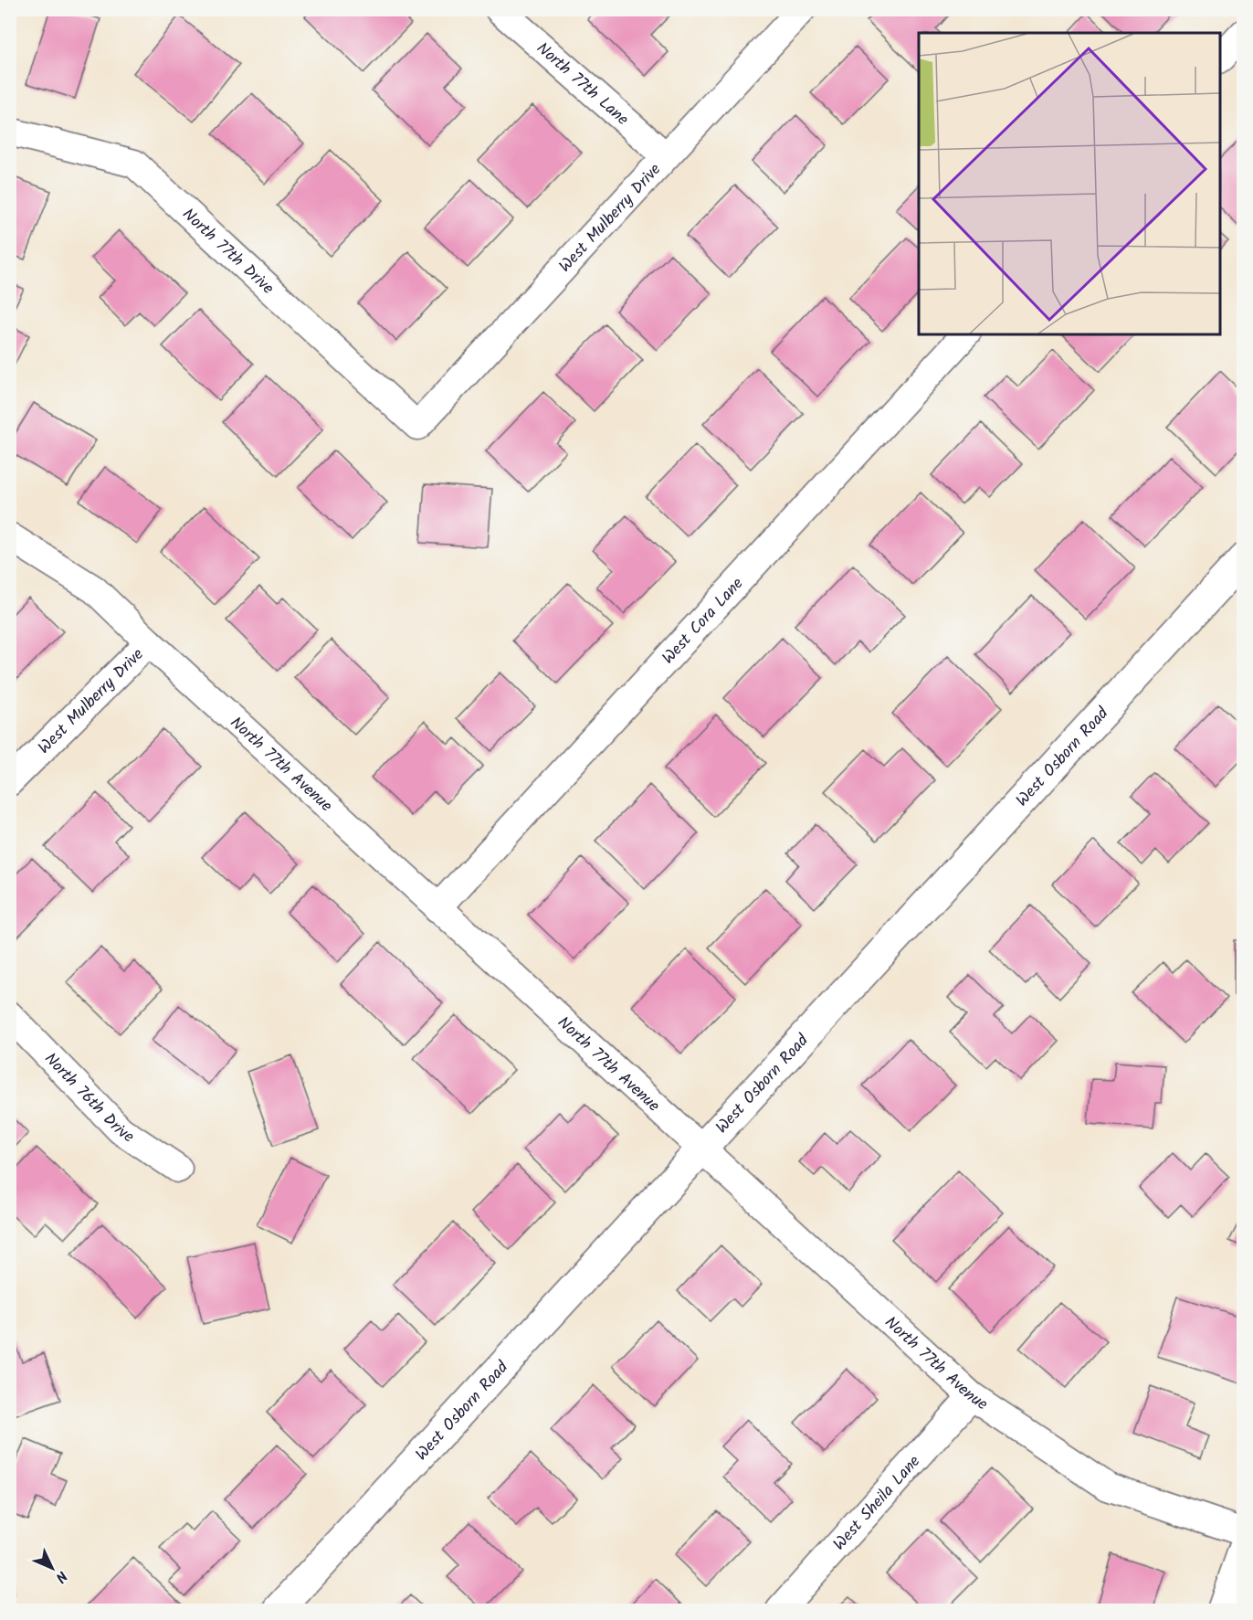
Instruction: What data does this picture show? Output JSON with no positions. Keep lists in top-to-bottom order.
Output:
{
  "streets": {
    "street": [
      "North 77th Lane",
      "West Mulberry Drive",
      "North 77th Drive",
      "West Cora Lane",
      "West Osborn Road",
      "North 77th Avenue",
      "North 76th Drive",
      "West Sheila Lane"
    ]
  },
  "crossings": [
    ["North 77th Lane", "West Mulberry Drive"],
    ["West Mulberry Drive", "North 77th Drive"],
    ["West Mulberry Drive", "North 77th Avenue"],
    ["West Cora Lane", "North 77th Avenue"],
    ["West Osborn Road", "North 77th Avenue"],
    ["North 77th Avenue", "West Sheila Lane"]
  ],
  "north": "bottom right"
}
